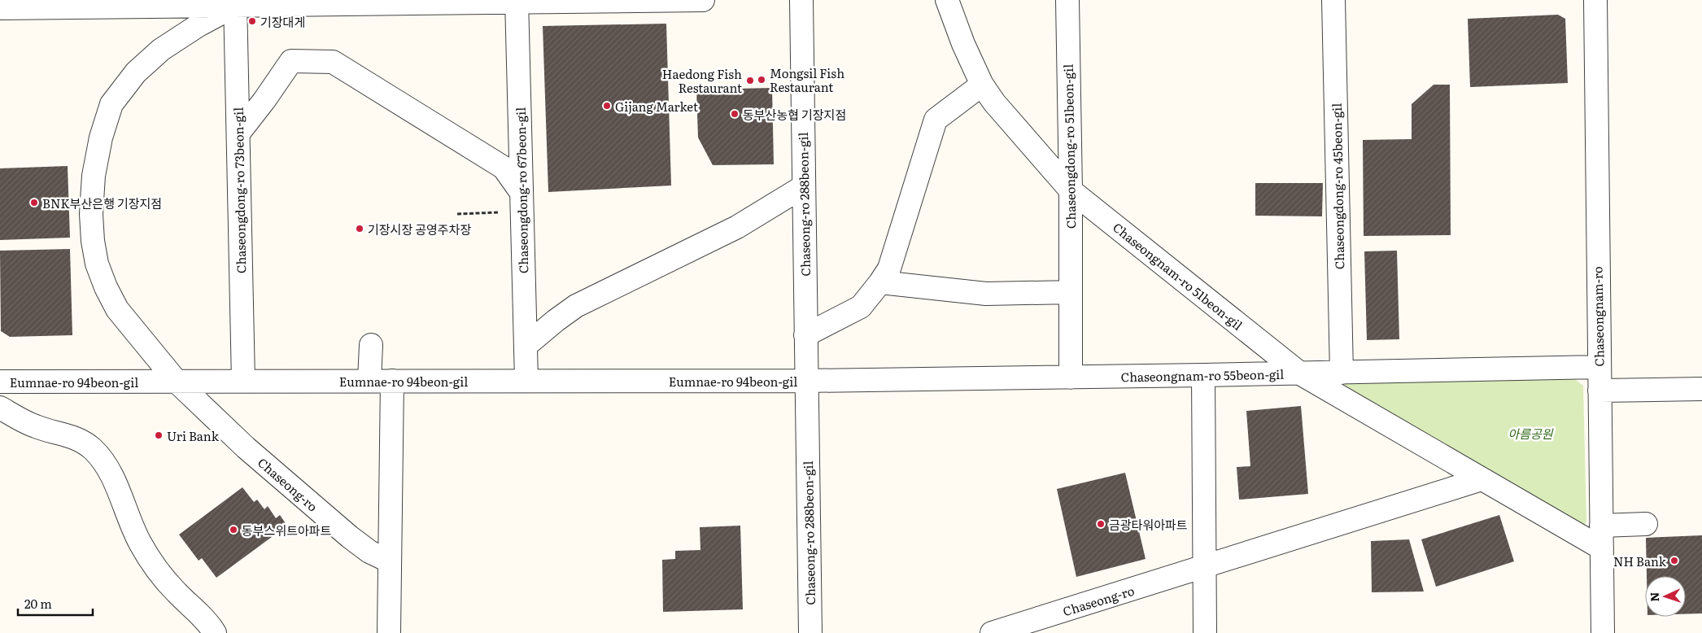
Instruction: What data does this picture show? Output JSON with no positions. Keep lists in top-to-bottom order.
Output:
{
  "streets": {
    "street": [
      "Chaseongdong-ro 51beon-gil",
      "Chaseongdong-ro 45beon-gil",
      "Chaseongdong-ro 73beon-gil",
      "Chaseongdong-ro 67beon-gil",
      "Chaseong-ro 288beon-gil",
      "Chaseongnam-ro 51beon-gil",
      "Chaseongnam-ro",
      "Chaseongnam-ro 55beon-gil",
      "Eumnae-ro 94beon-gil",
      "Chaseong-ro"
    ]
  },
  "crossings": [
    ["Chaseongdong-ro 51beon-gil", "Chaseongnam-ro 51beon-gil"],
    ["Chaseongdong-ro 51beon-gil", "Chaseongnam-ro 55beon-gil"],
    ["Chaseongdong-ro 45beon-gil", "Chaseongnam-ro 55beon-gil"],
    ["Chaseongdong-ro 73beon-gil", "Eumnae-ro 94beon-gil"],
    ["Chaseongdong-ro 73beon-gil", "Chaseong-ro"],
    ["Chaseongdong-ro 67beon-gil", "Eumnae-ro 94beon-gil"],
    ["Chaseong-ro 288beon-gil", "Chaseongnam-ro 55beon-gil"],
    ["Chaseong-ro 288beon-gil", "Eumnae-ro 94beon-gil"],
    ["Chaseongnam-ro 51beon-gil", "Chaseongnam-ro"],
    ["Chaseongnam-ro 51beon-gil", "Chaseongnam-ro 55beon-gil"],
    ["Chaseongnam-ro", "Chaseongnam-ro 55beon-gil"],
    ["Chaseongnam-ro 55beon-gil", "Eumnae-ro 94beon-gil"],
    ["Eumnae-ro 94beon-gil", "Chaseong-ro"]
  ],
  "parks": ["아름공원"],
  "places": [
    "기장대게",
    "Mongsil Fish Restaurant",
    "Haedong Fish Restaurant",
    "Gijang Market",
    "동부산농협 기장지점",
    "BNK부산은행 기장지점",
    "기장시장 공영주차장",
    "Uri Bank",
    "금광타워아파트",
    "동부스위트아파트",
    "NH Bank"
  ],
  "scale_bar": "20 m",
  "north": "left"
}
